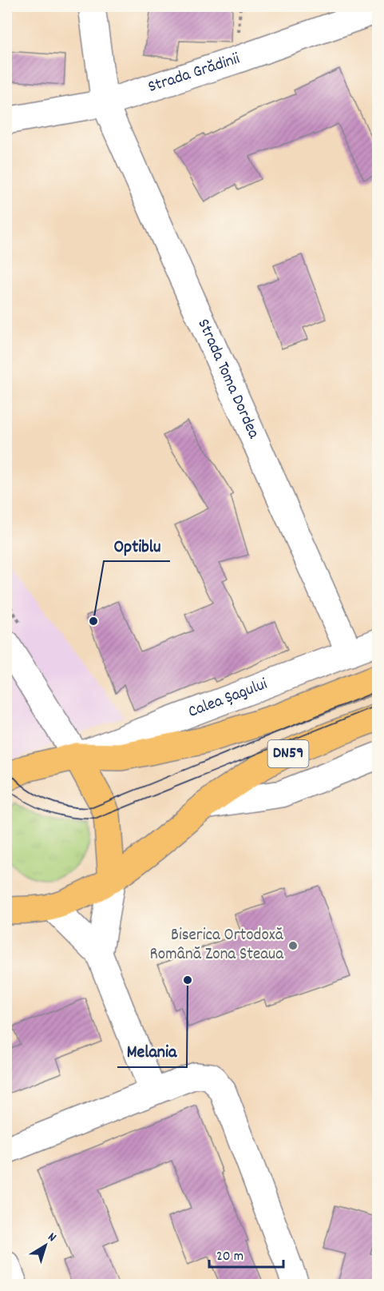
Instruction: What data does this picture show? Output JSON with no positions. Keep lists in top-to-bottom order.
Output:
{
  "streets": {
    "main road": ["Calea Șagului", "DN59"],
    "street": ["Strada Grădinii", "Strada Toma Dordea"]
  },
  "crossings": [
    ["Strada Grădinii", "Strada Toma Dordea"],
    ["Strada Toma Dordea", "Calea Șagului"]
  ],
  "places": ["Optiblu", "Biserica Ortodoxă Română Zona Steaua", "Melania"],
  "scale_bar": "20 m",
  "north": "top right"
}
